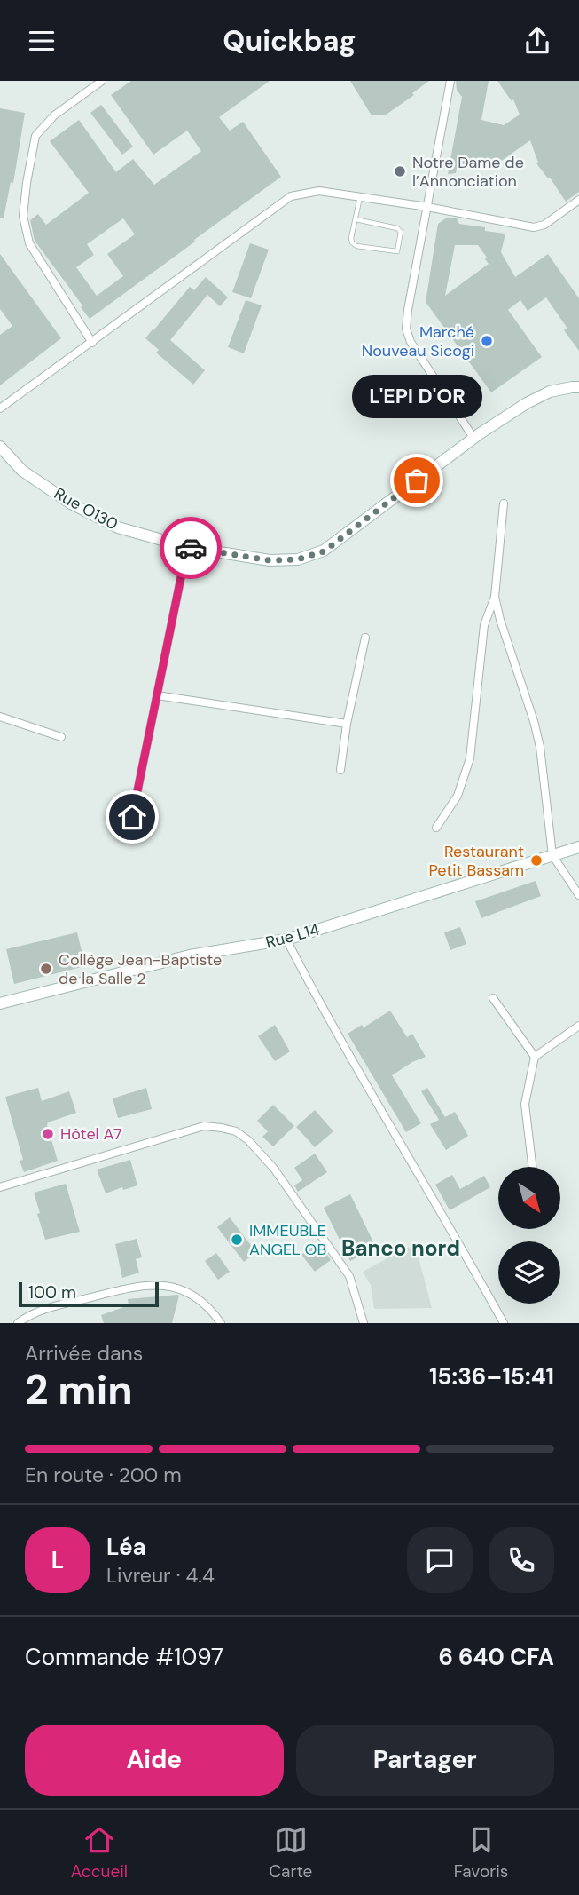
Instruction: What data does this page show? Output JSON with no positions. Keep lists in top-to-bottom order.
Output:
{
  "streets": {
    "street": ["Rue O130", "Rue L14"]
  },
  "districts": ["Banco nord"],
  "places": [
    "Notre Dame de l’Annonciation",
    "Marché Nouveau Sicogi",
    "L'EPI D'OR",
    "Restaurant Petit Bassam",
    "Collège Jean-Baptiste de la Salle 2",
    "Hôtel A7",
    "IMMEUBLE ANGEL OB"
  ],
  "scale_bar": "100 m",
  "north": "bottom right",
  "page": {
    "header": "Quickbag",
    "bubble": "L'EPI D'OR",
    "scale": "100 m",
    "heading": ["2 min", "Arrivée dans", "15:36–15:41"],
    "panel": [
      "Léa",
      "Livreur · 4.4",
      "Commande #1097",
      "6 640 CFA"
    ],
    "bar": "En route · 200 m",
    "round": "L",
    "buttons": ["Aide", "Partager"],
    "tabs": ["Accueil", "Carte", "Favoris"]
  }
}
